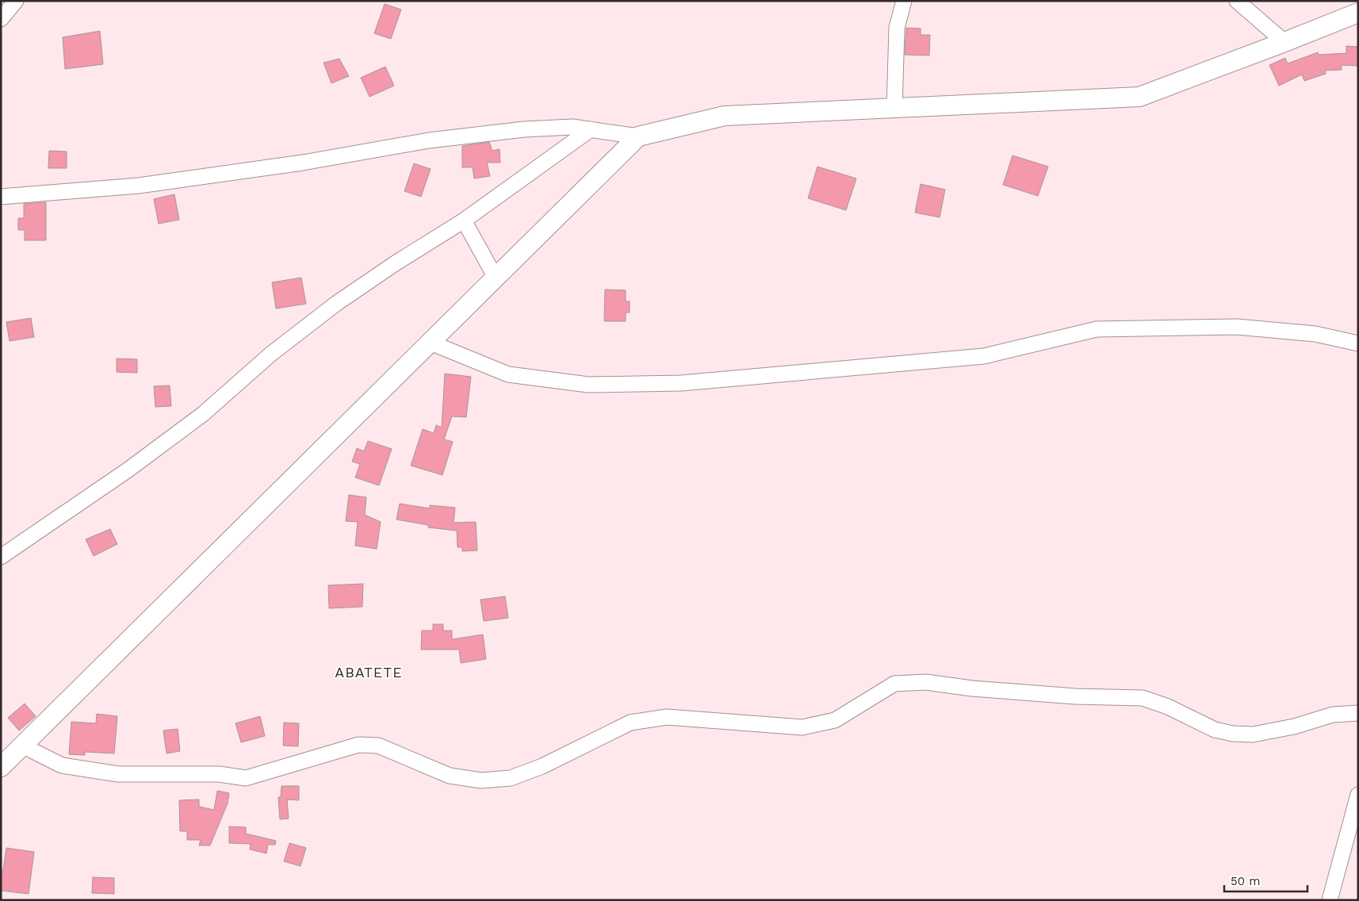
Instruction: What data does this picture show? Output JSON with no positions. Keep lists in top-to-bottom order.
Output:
{
  "districts": ["ABATETE"],
  "scale_bar": "50 m"
}
